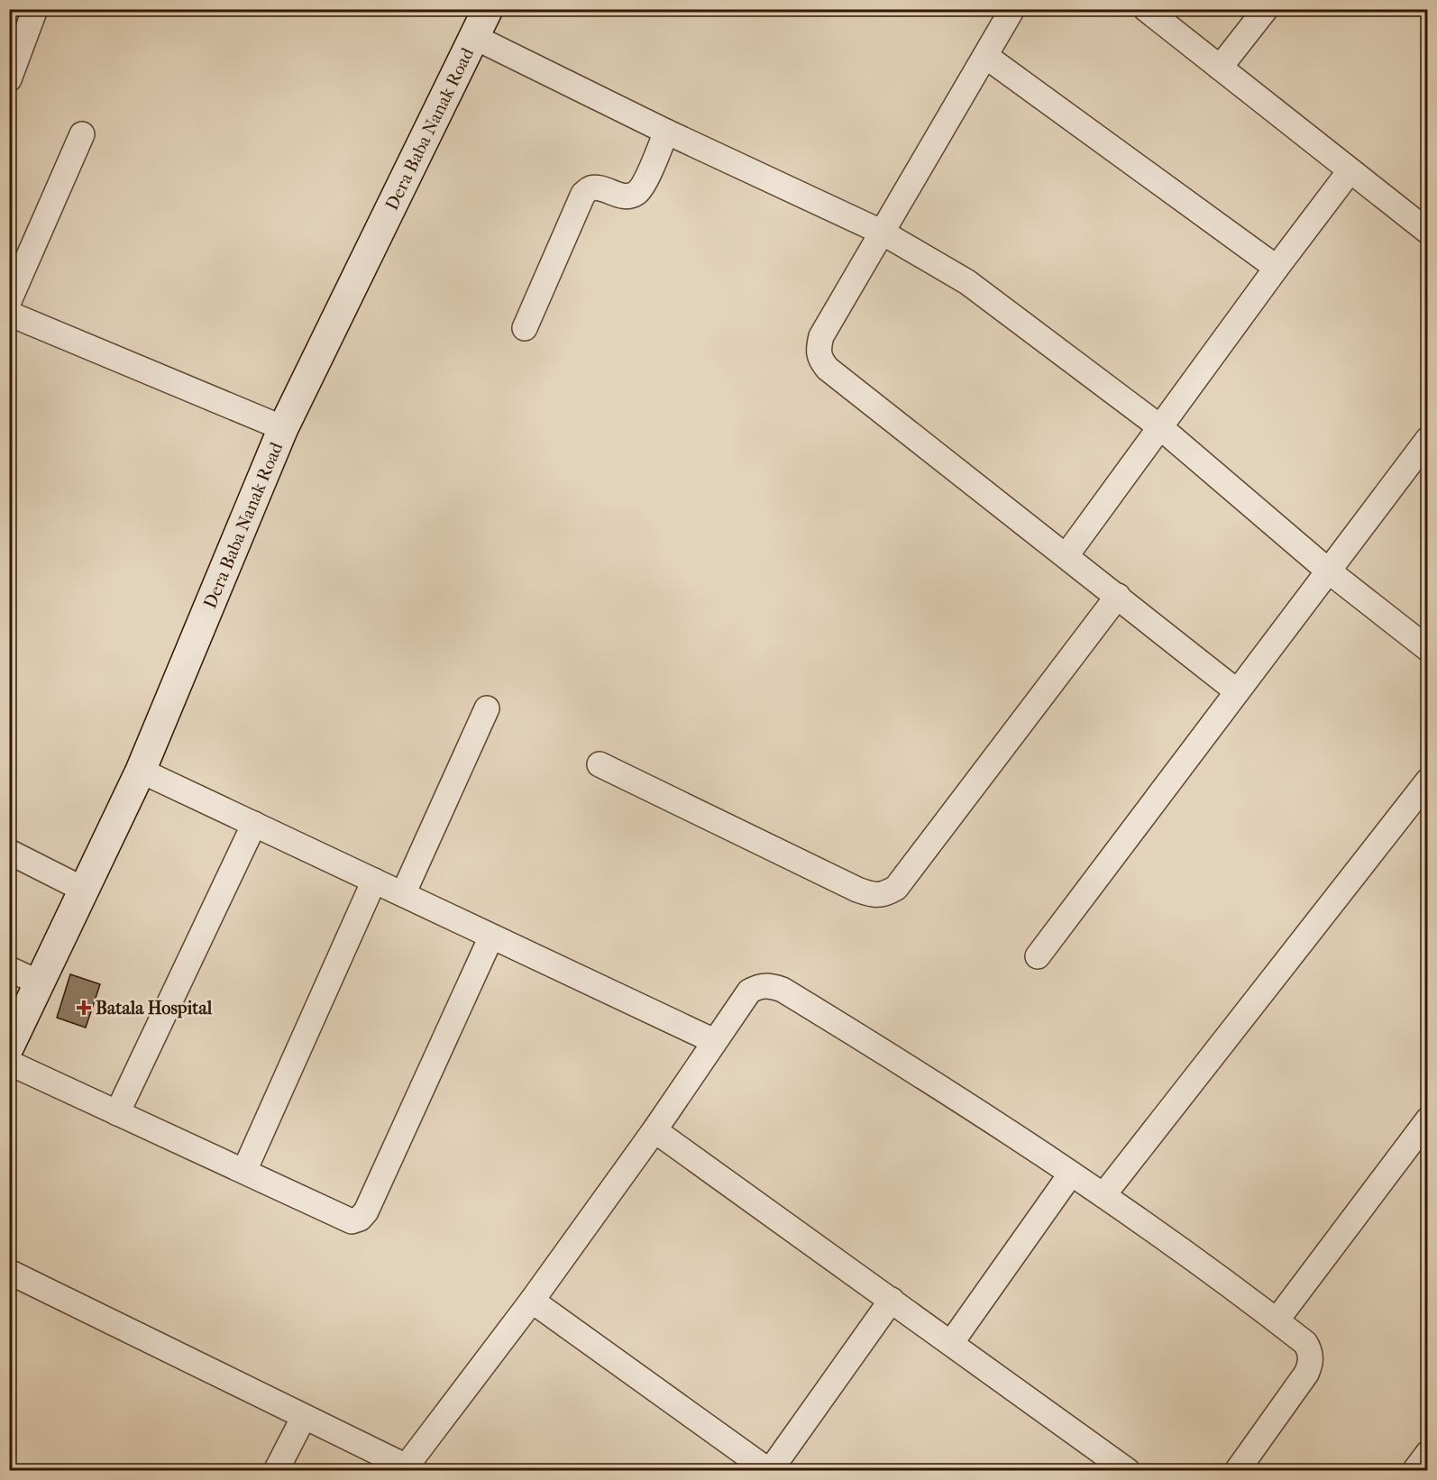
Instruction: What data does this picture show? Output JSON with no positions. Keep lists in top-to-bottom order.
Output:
{
  "streets": {
    "main road": ["Dera Baba Nanak Road"]
  },
  "places": {
    "health": ["Batala Hospital"]
  }
}
